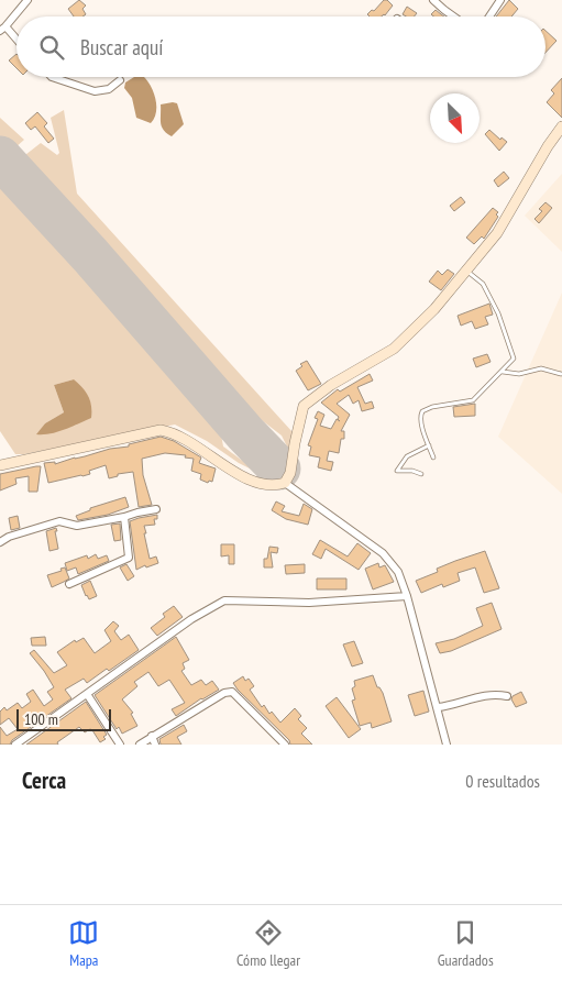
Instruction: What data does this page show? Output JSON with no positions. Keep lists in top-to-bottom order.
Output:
{
  "scale_bar": "100 m",
  "north": "bottom right",
  "page": {
    "search": "Buscar aquí",
    "scale": "100 m",
    "heading": ["Cerca", "0 resultados"],
    "nav": ["Mapa", "Cómo llegar", "Guardados"]
  }
}
